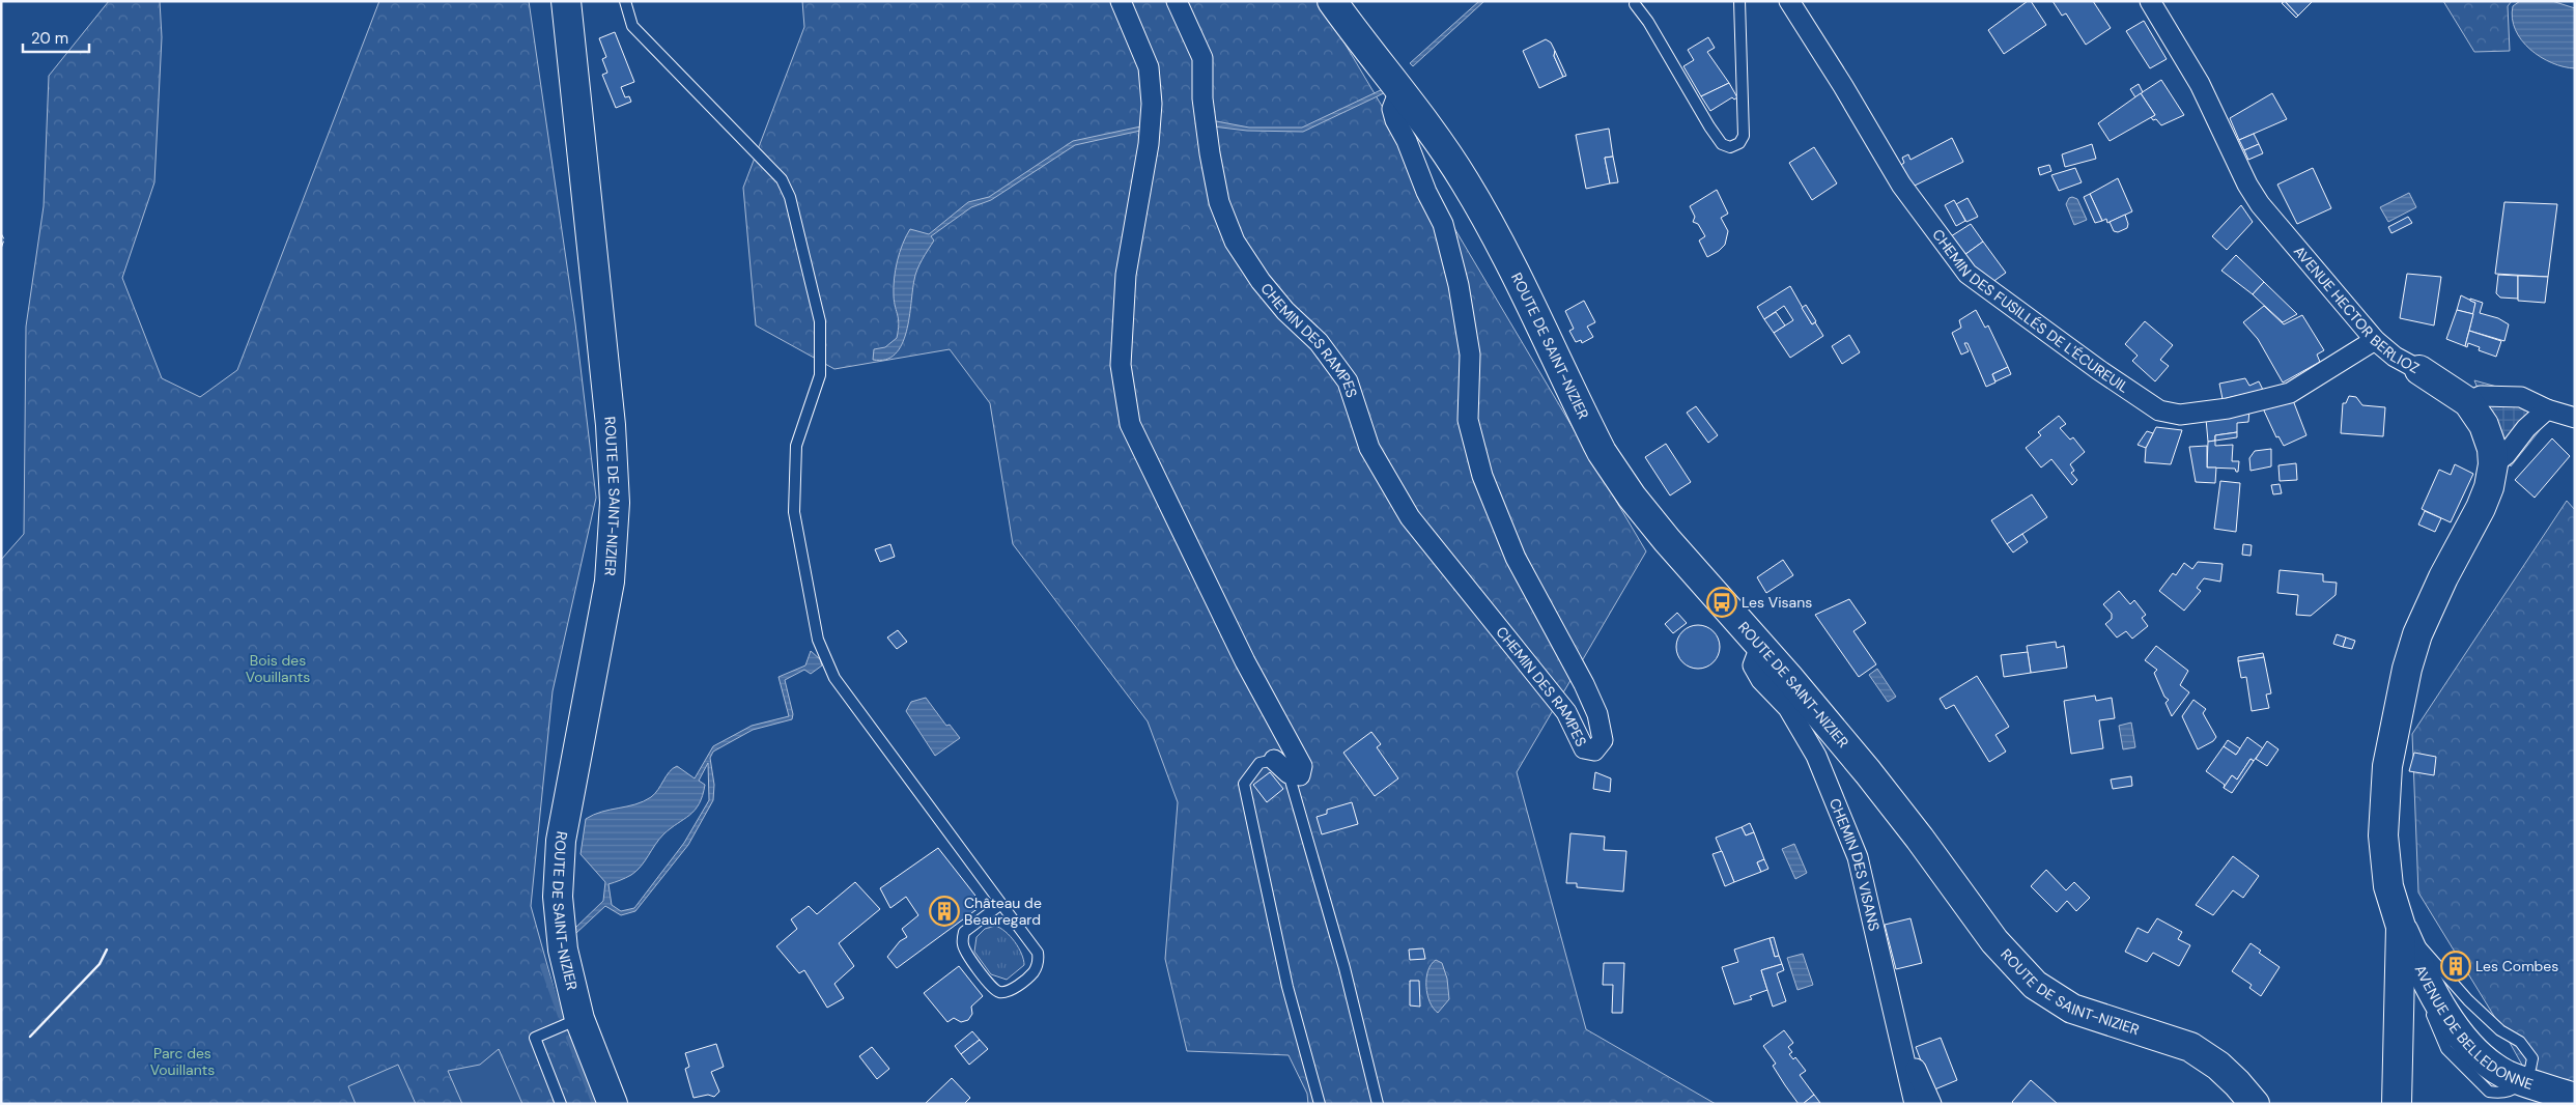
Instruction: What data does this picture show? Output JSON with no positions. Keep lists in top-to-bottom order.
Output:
{
  "streets": {
    "main road": ["AVENUE HECTOR BERLIOZ", "ROUTE DE SAINT-NIZIER", "AVENUE DE BELLEDONNE"],
    "street": ["CHEMIN DES FUSILLÉS DE L'ÉCUREUIL", "CHEMIN DES RAMPES", "CHEMIN DES VISANS"]
  },
  "crossings": [
    ["CHEMIN DES FUSILLÉS DE L'ÉCUREUIL", "AVENUE HECTOR BERLIOZ"],
    ["AVENUE HECTOR BERLIOZ", "AVENUE DE BELLEDONNE"],
    ["CHEMIN DES RAMPES", "ROUTE DE SAINT-NIZIER"],
    ["ROUTE DE SAINT-NIZIER", "CHEMIN DES VISANS"]
  ],
  "parks": ["Bois des Vouillants", "Parc des Vouillants"],
  "places": {
    "bus stop": ["Les Visans"],
    "building": ["Château de Beauregard", "Les Combes"]
  },
  "scale_bar": "20 m"
}
